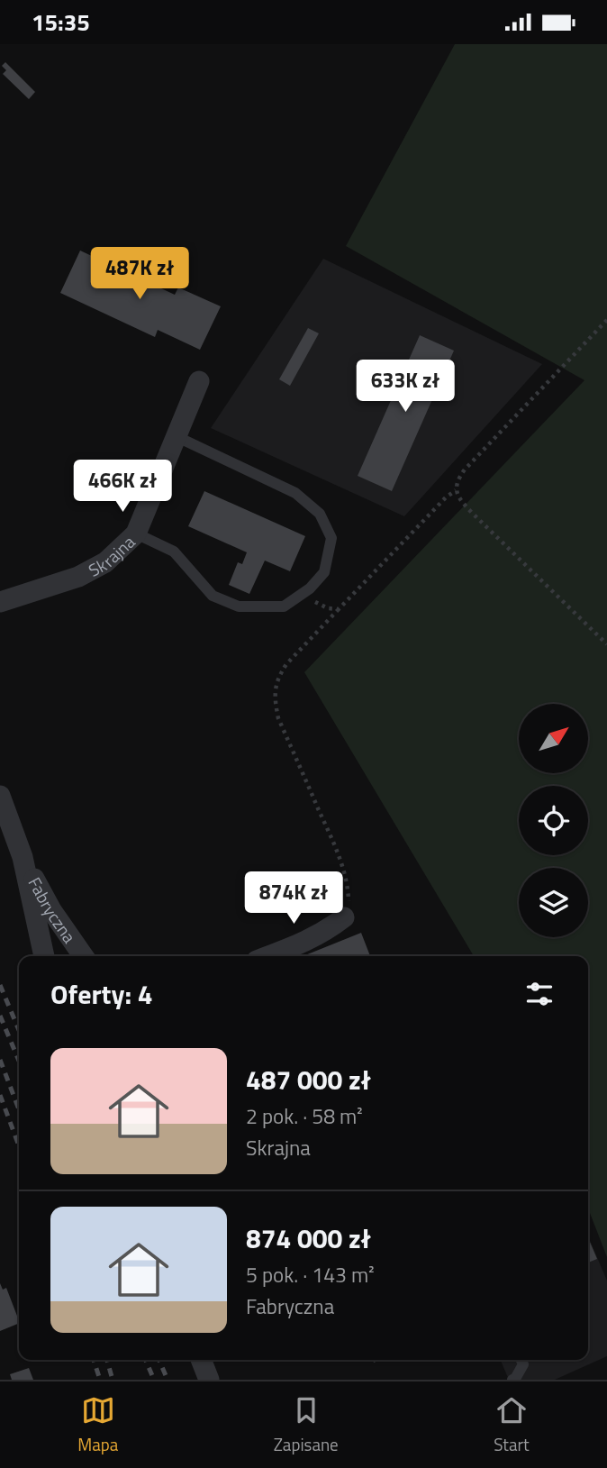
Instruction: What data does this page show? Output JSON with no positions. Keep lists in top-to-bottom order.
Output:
{
  "streets": {
    "street": ["Skrajna", "Fabryczna"]
  },
  "north": "top right",
  "page": {
    "status": "15:35",
    "price": [
      "487K zł",
      "633K zł",
      "466K zł",
      "874K zł"
    ],
    "heading": "Oferty: 4",
    "list": [
      {
        "name": "487 000 zł",
        "note": "2 pok. · 58 m² · Skrajna"
      },
      {
        "name": "874 000 zł",
        "note": "5 pok. · 143 m² · Fabryczna"
      }
    ],
    "tabs": ["Mapa", "Zapisane", "Start"]
  }
}
